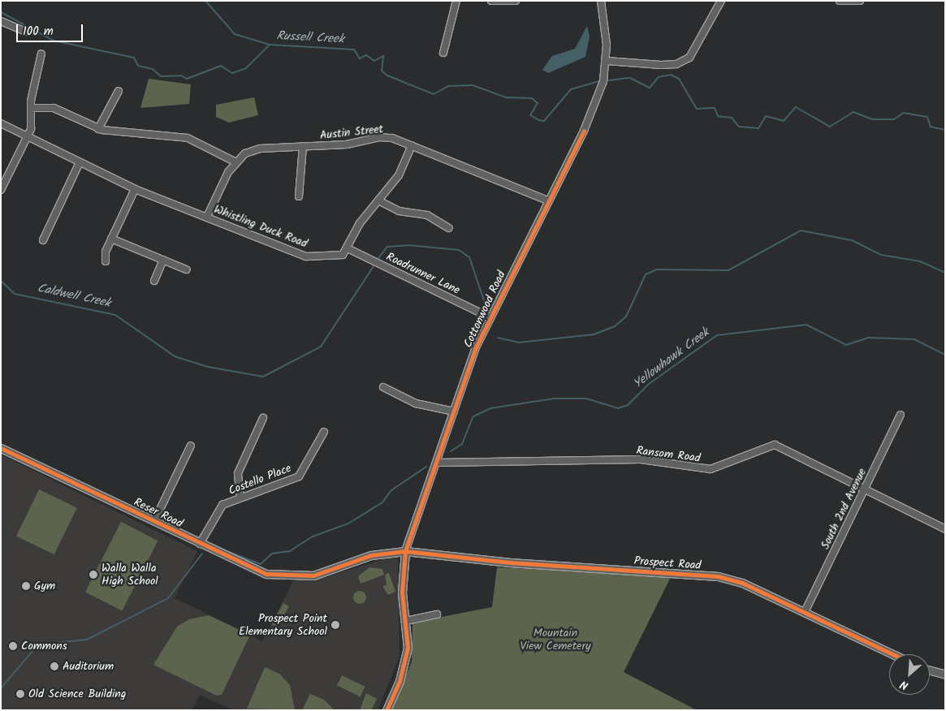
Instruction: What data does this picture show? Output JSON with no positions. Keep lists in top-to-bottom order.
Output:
{
  "streets": {
    "main road": ["Reser Road", "Prospect Road"],
    "street": [
      "Austin Street",
      "Whistling Duck Road",
      "Roadrunner Lane",
      "Cottonwood Road",
      "Ransom Road",
      "Costello Place",
      "South 2nd Avenue"
    ]
  },
  "crossings": [
    ["Austin Street", "Cottonwood Road"],
    ["Whistling Duck Road", "Roadrunner Lane"],
    ["Roadrunner Lane", "Cottonwood Road"],
    ["Cottonwood Road", "Ransom Road"],
    ["Cottonwood Road", "Reser Road"],
    ["Cottonwood Road", "Prospect Road"],
    ["Ransom Road", "South 2nd Avenue"],
    ["Costello Place", "Reser Road"],
    ["South 2nd Avenue", "Prospect Road"],
    ["Reser Road", "Prospect Road"]
  ],
  "water": ["Russell Creek", "Caldwell Creek", "Yellowhawk Creek"],
  "parks": ["Mountain View Cemetery"],
  "places": [
    "Walla Walla High School",
    "Gym",
    "Prospect Point Elementary School",
    "Commons",
    "Auditorium",
    "Old Science Building"
  ],
  "scale_bar": "100 m",
  "north": "bottom left"
}
